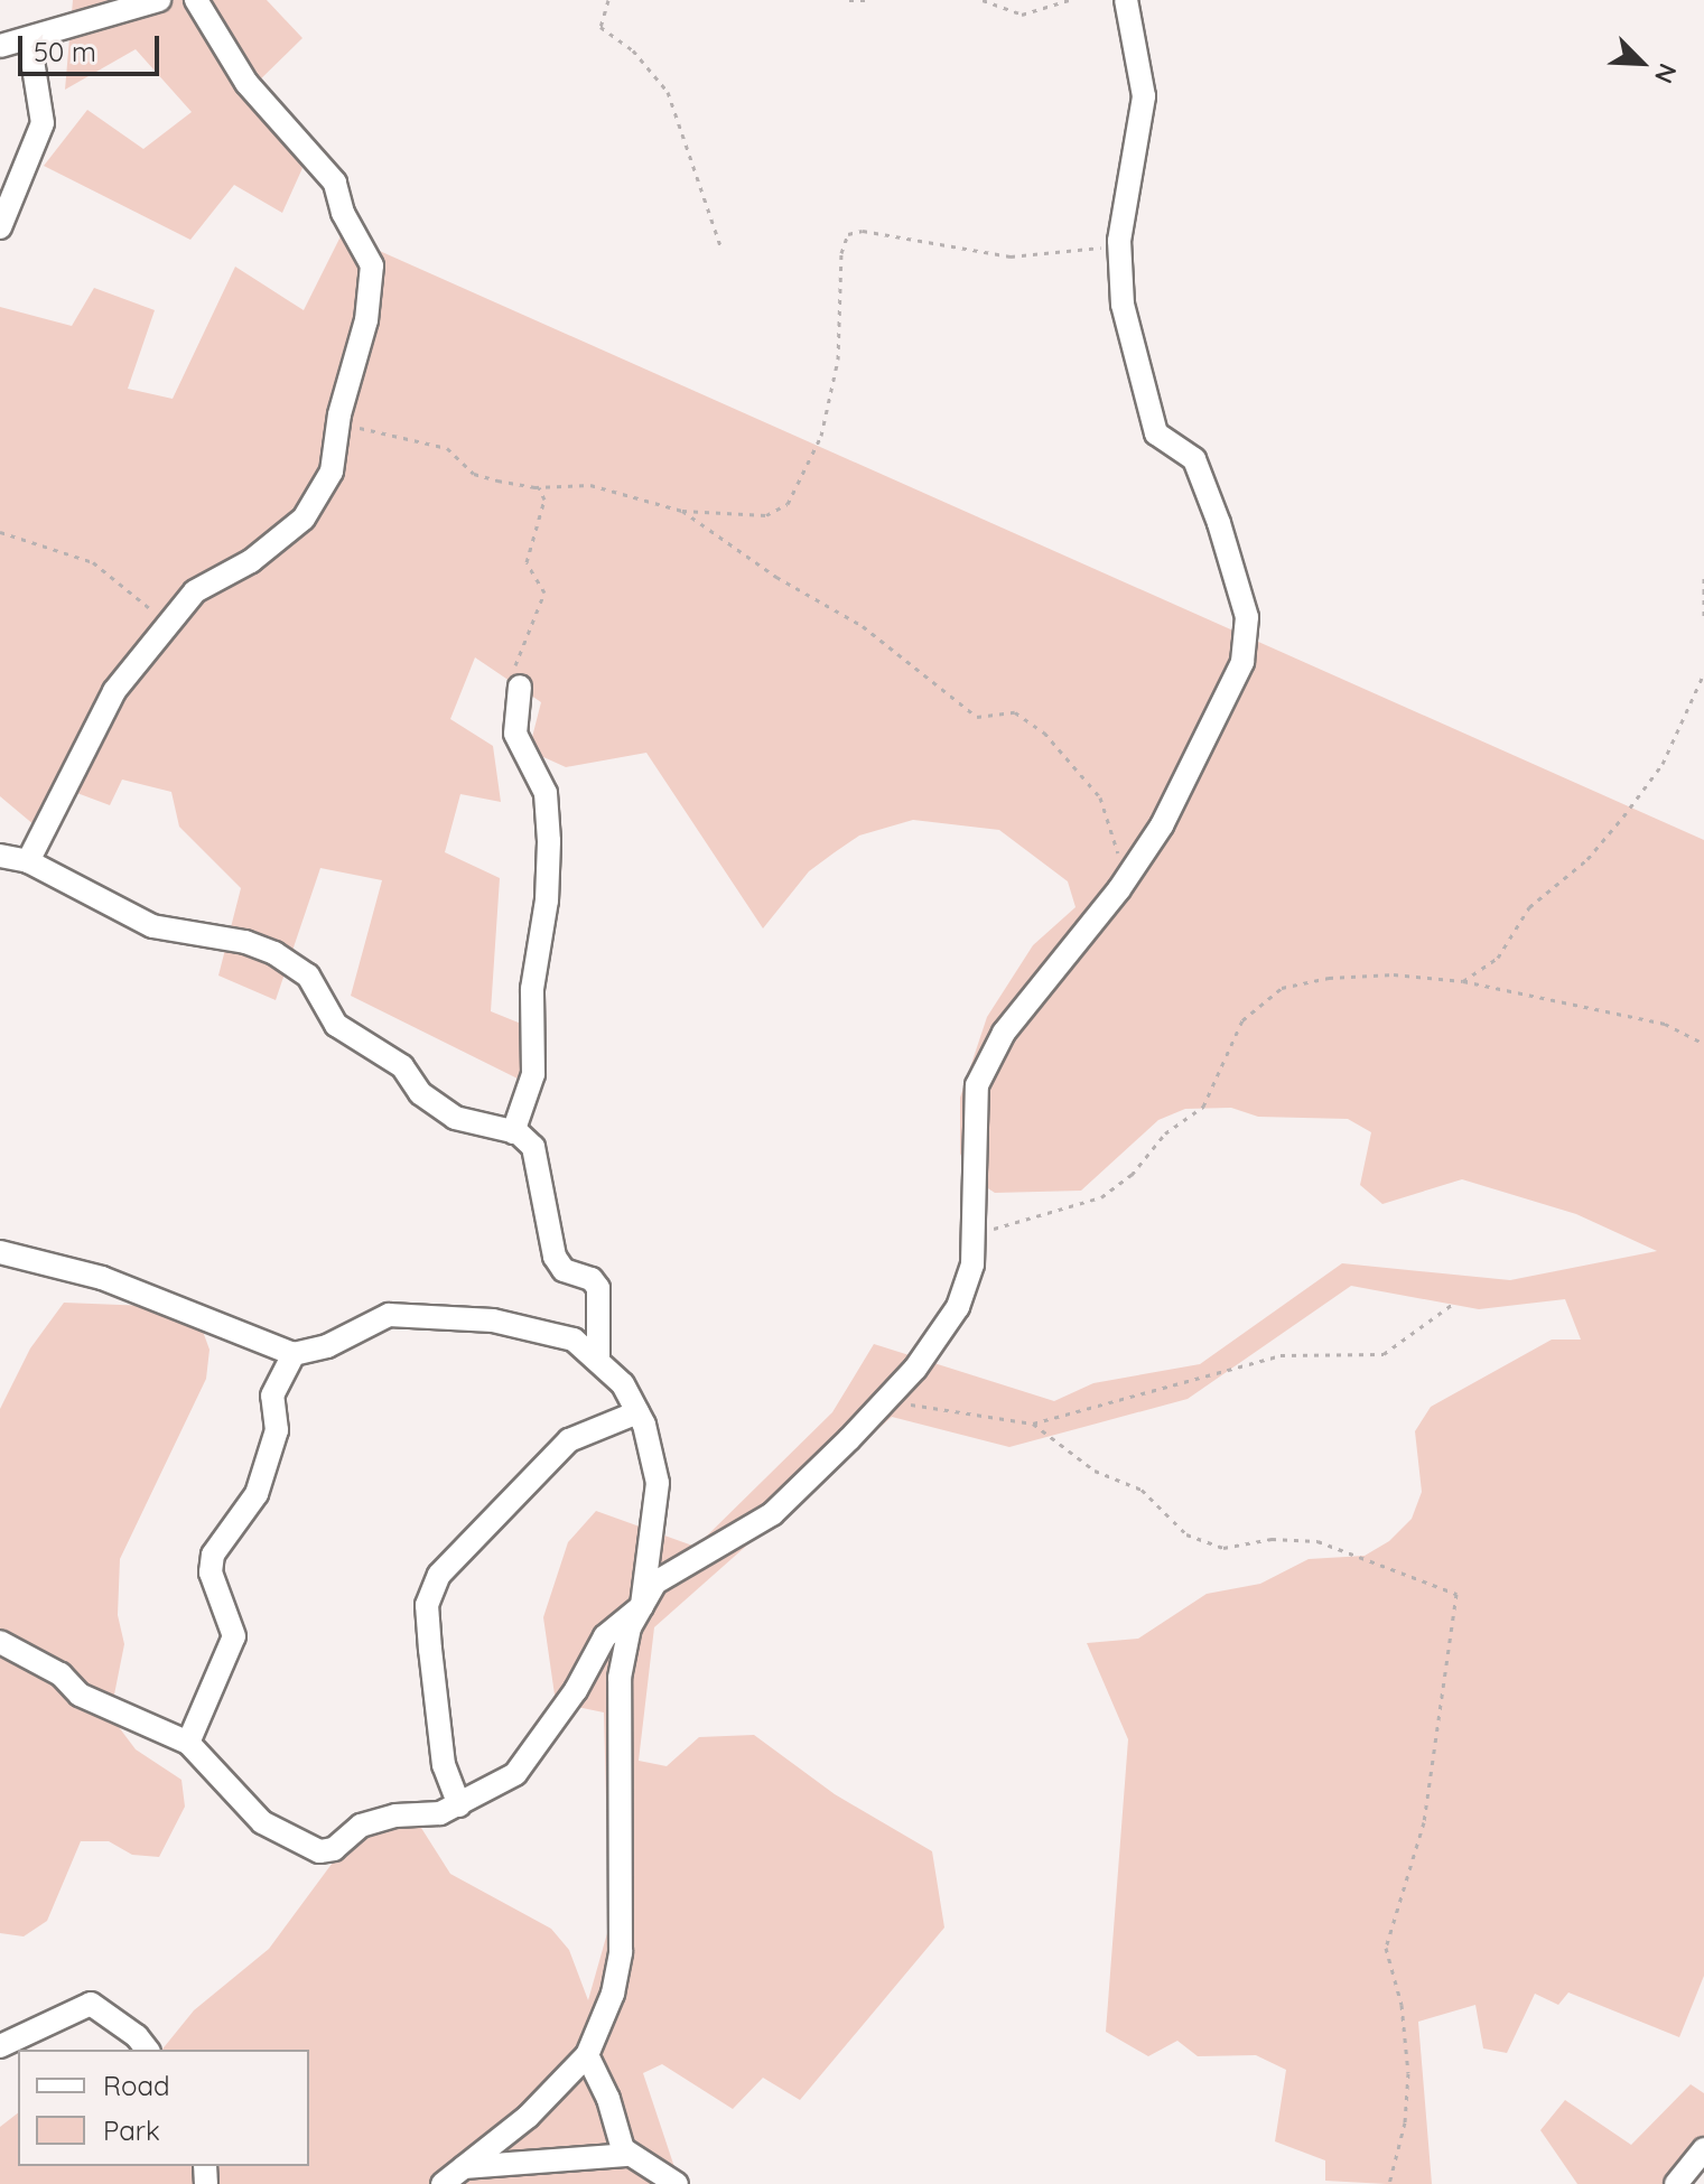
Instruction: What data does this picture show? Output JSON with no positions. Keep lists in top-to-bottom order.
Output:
{
  "legend": ["Road", "Park"],
  "scale_bar": "50 m",
  "north": "bottom right"
}
